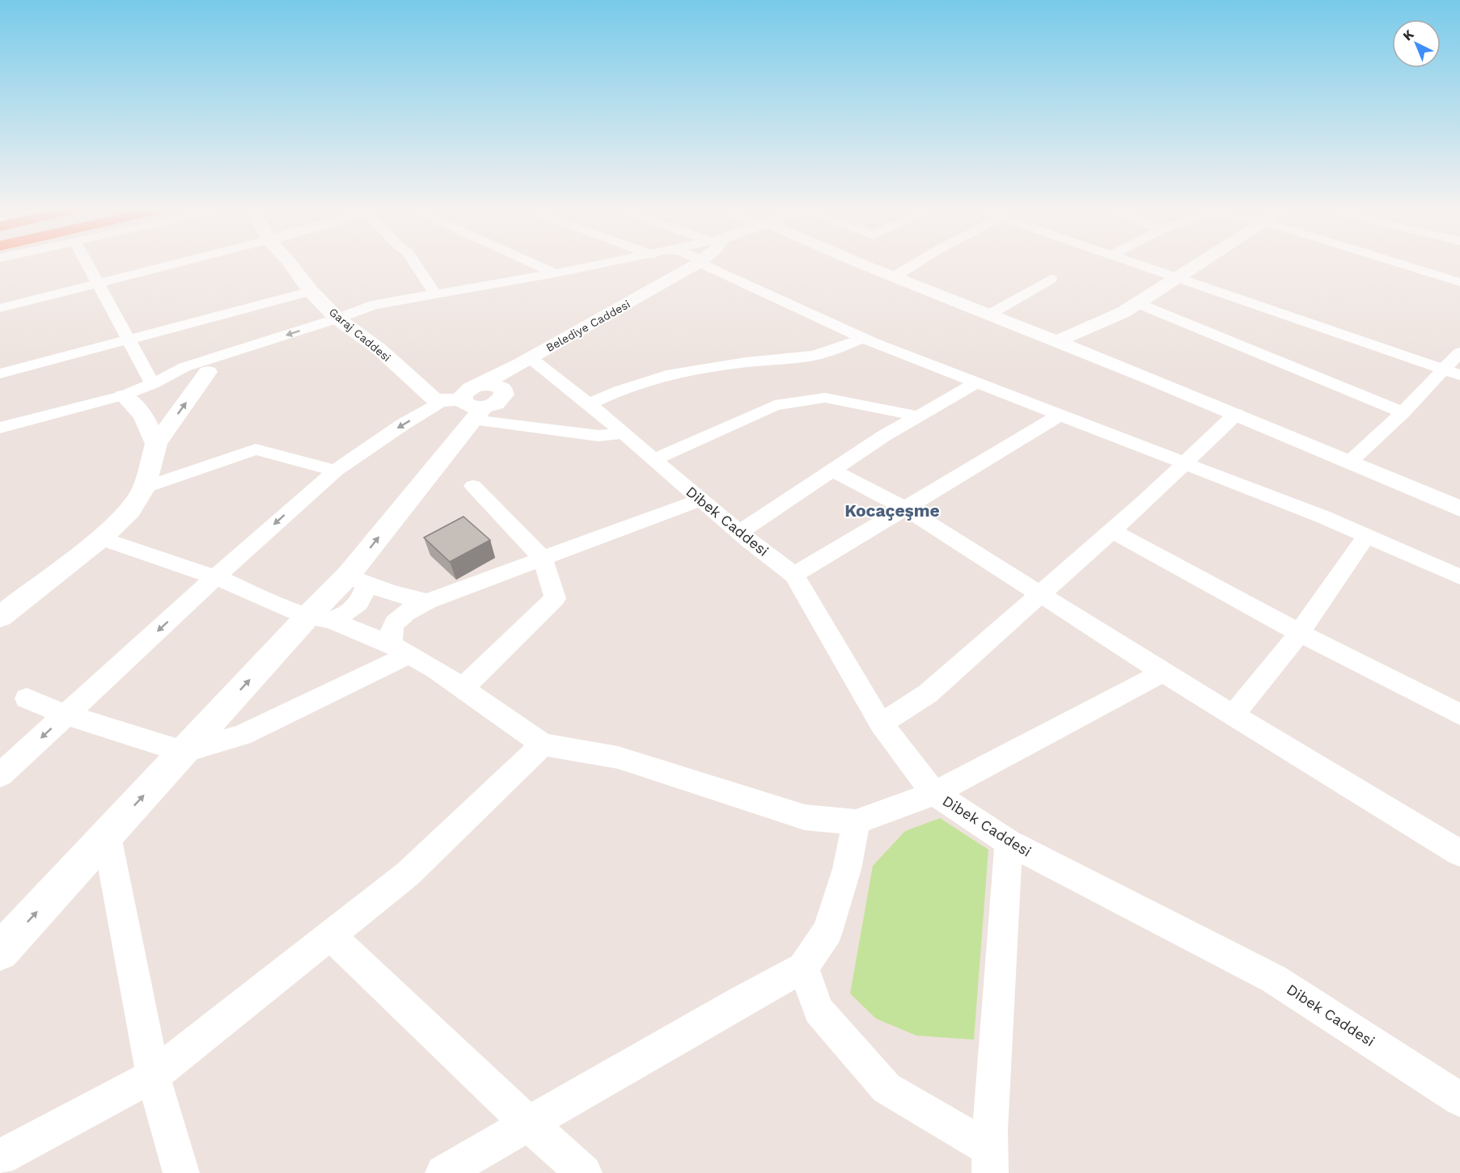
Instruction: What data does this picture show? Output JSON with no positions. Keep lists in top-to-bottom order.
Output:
{
  "streets": {
    "street": ["Belediye Caddesi", "Garaj Caddesi", "Dibek Caddesi"]
  },
  "crossings": [
    ["Belediye Caddesi", "Garaj Caddesi"],
    ["Belediye Caddesi", "Dibek Caddesi"]
  ],
  "districts": ["Kocaçeşme"],
  "north": "top left"
}
